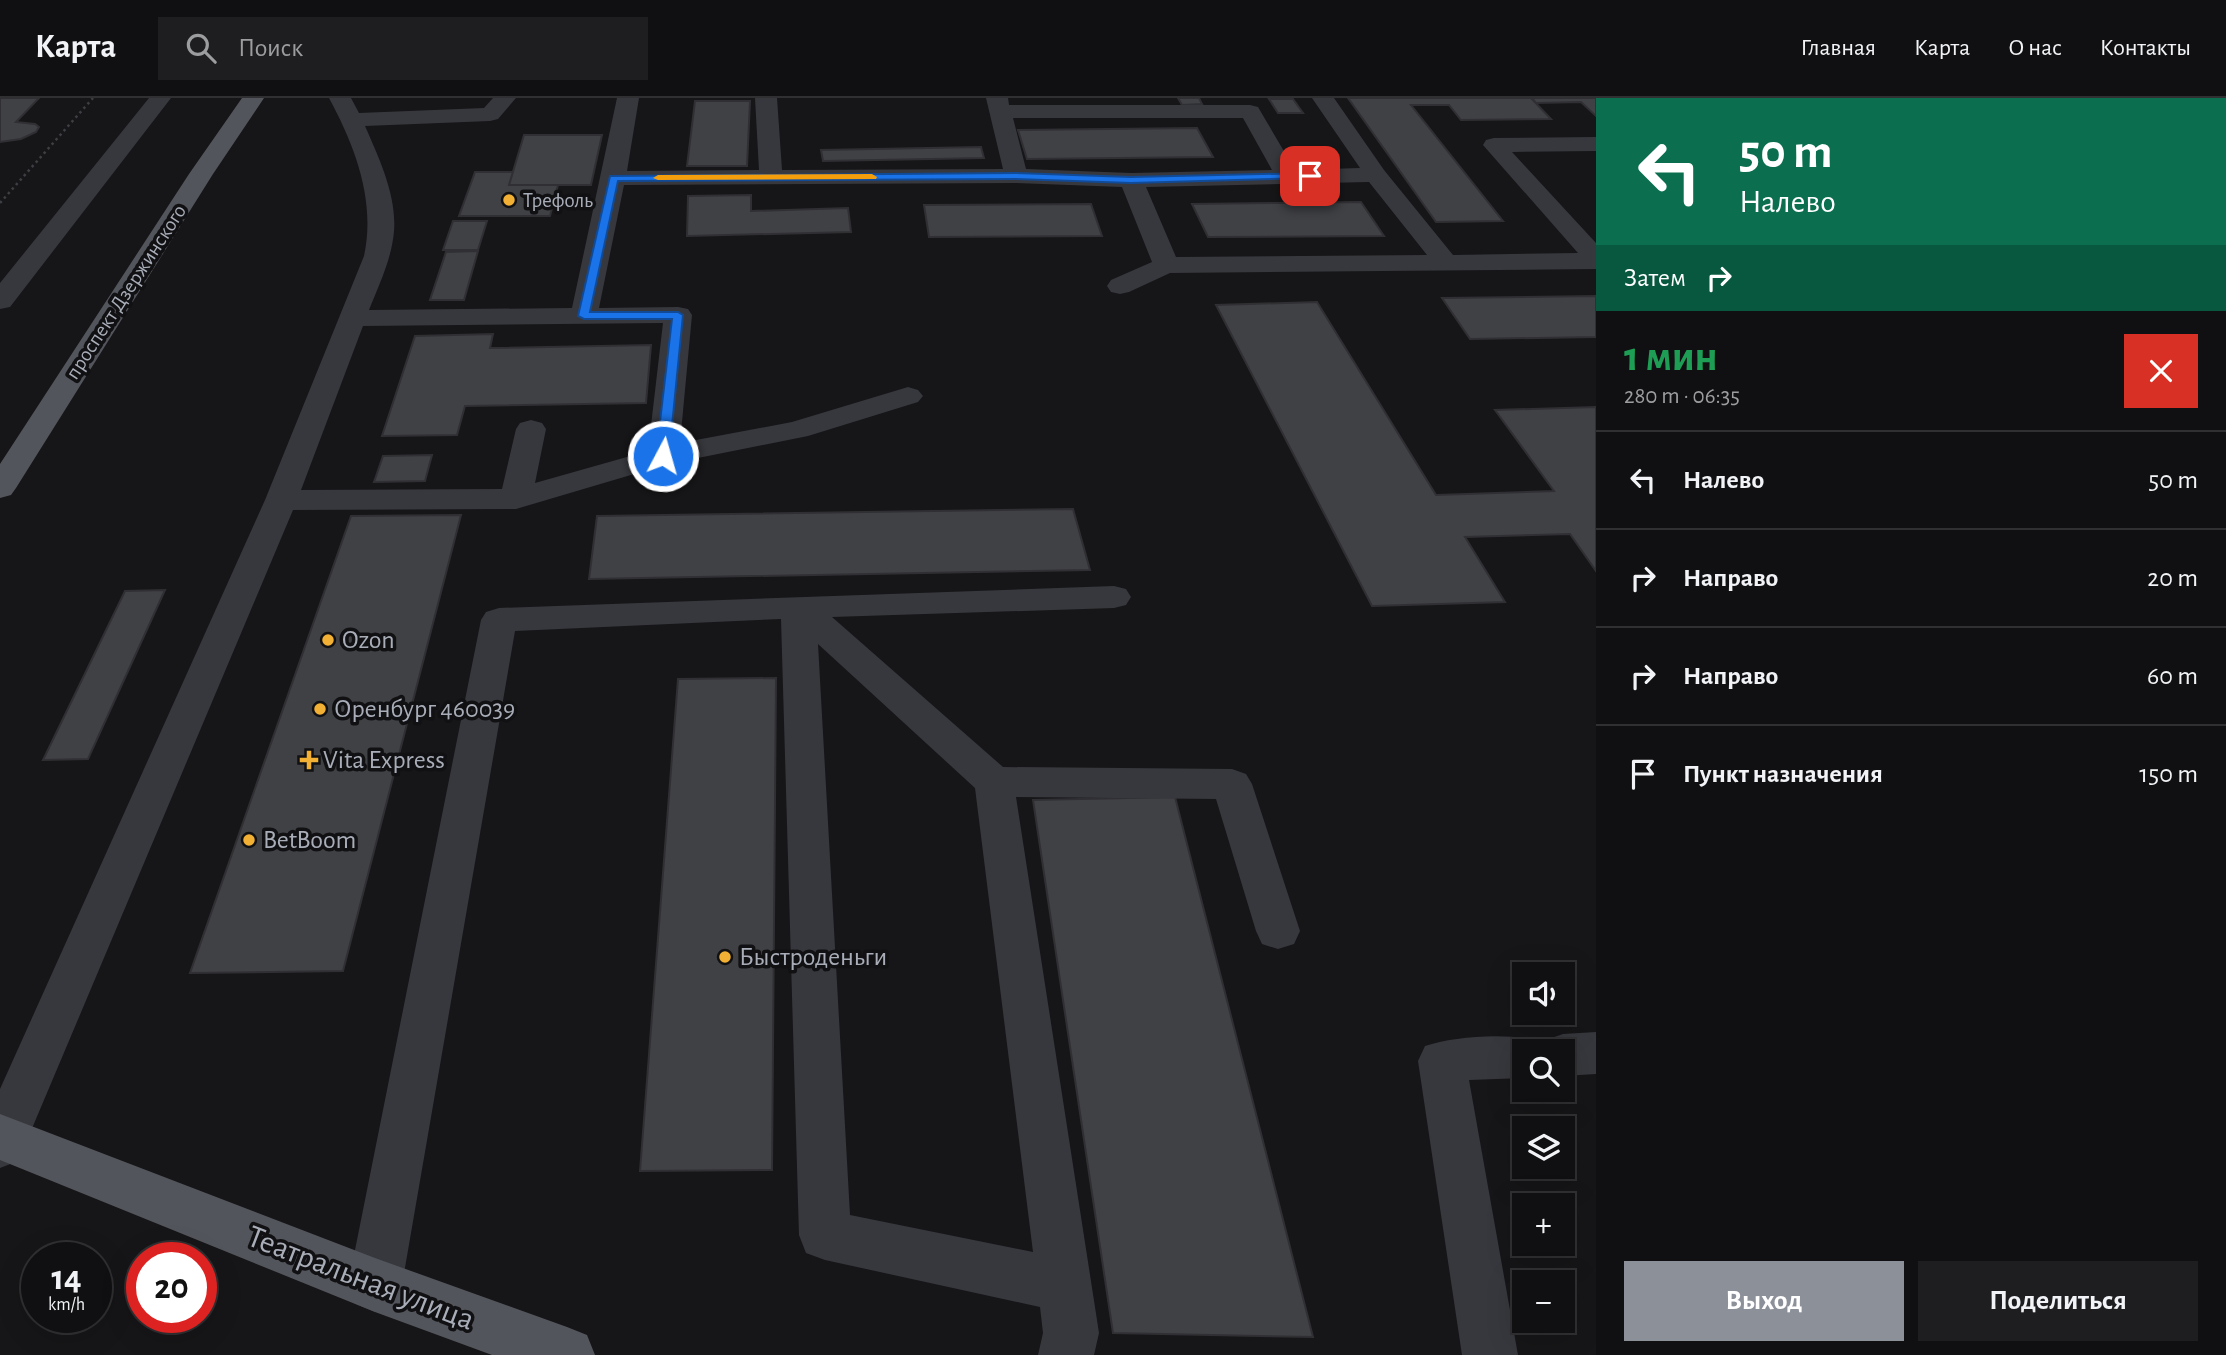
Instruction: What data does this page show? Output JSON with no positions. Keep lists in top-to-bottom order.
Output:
{
  "streets": {
    "main road": ["проспект Дзержинского", "Театральная улица"]
  },
  "places": {
    "other": [
      "Трефоль",
      "Ozon",
      "Оренбург 460039",
      "BetBoom",
      "Быстроденьги"
    ],
    "health": ["Vita Express"]
  },
  "page": {
    "header": "Карта",
    "search": "Поиск",
    "nav": [
      "Главная",
      "Карта",
      "О нас",
      "Контакты"
    ],
    "turn": ["50 m", "Налево"],
    "then": "Затем",
    "heading": ["1 мин", "280 m · 06:35"],
    "list": [
      {
        "name": "Налево",
        "value": "50 m"
      },
      {
        "name": "Направо",
        "value": "20 m"
      },
      {
        "name": "Направо",
        "value": "60 m"
      },
      {
        "name": "Пункт назначения",
        "value": "150 m"
      }
    ],
    "map_buttons": ["+", "−"],
    "speed": "14 km/h",
    "limit": "20",
    "buttons": ["Выход", "Поделиться"]
  }
}
